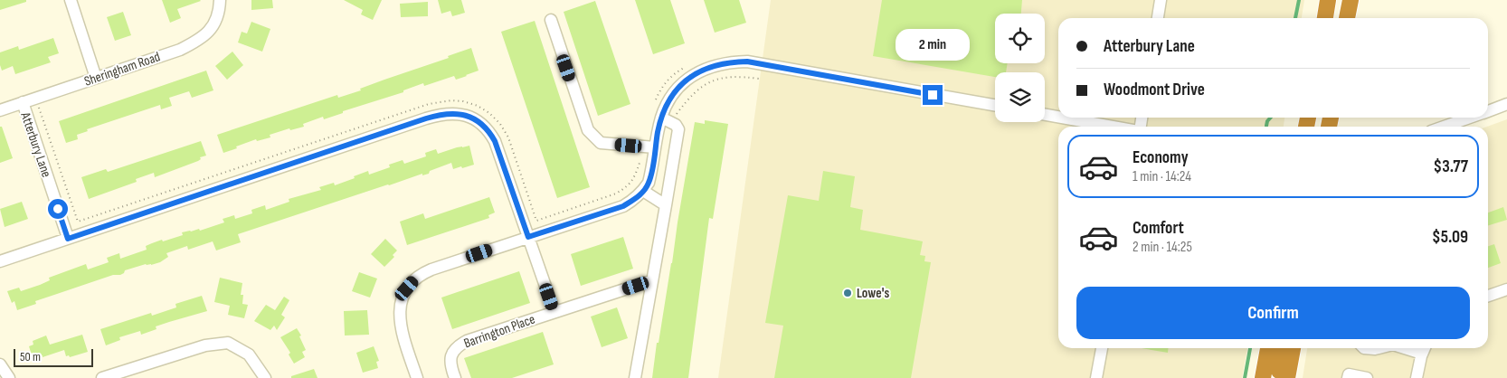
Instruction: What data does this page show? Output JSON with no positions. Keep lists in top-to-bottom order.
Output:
{
  "streets": {
    "street": ["Sheringham Road", "Atterbury Lane", "Barrington Place"]
  },
  "crossings": [
    ["Sheringham Road", "Atterbury Lane"]
  ],
  "places": ["Lowe's"],
  "scale_bar": "50 m",
  "page": {
    "banner": ["Atterbury Lane", "Woodmont Drive"],
    "bubble": "2 min",
    "list": [
      {
        "name": "Economy",
        "note": "1 min · 14:24",
        "value": "$3.77"
      },
      {
        "name": "Comfort",
        "note": "2 min · 14:25",
        "value": "$5.09"
      }
    ],
    "buttons": "Confirm",
    "scale": "50 m"
  }
}
